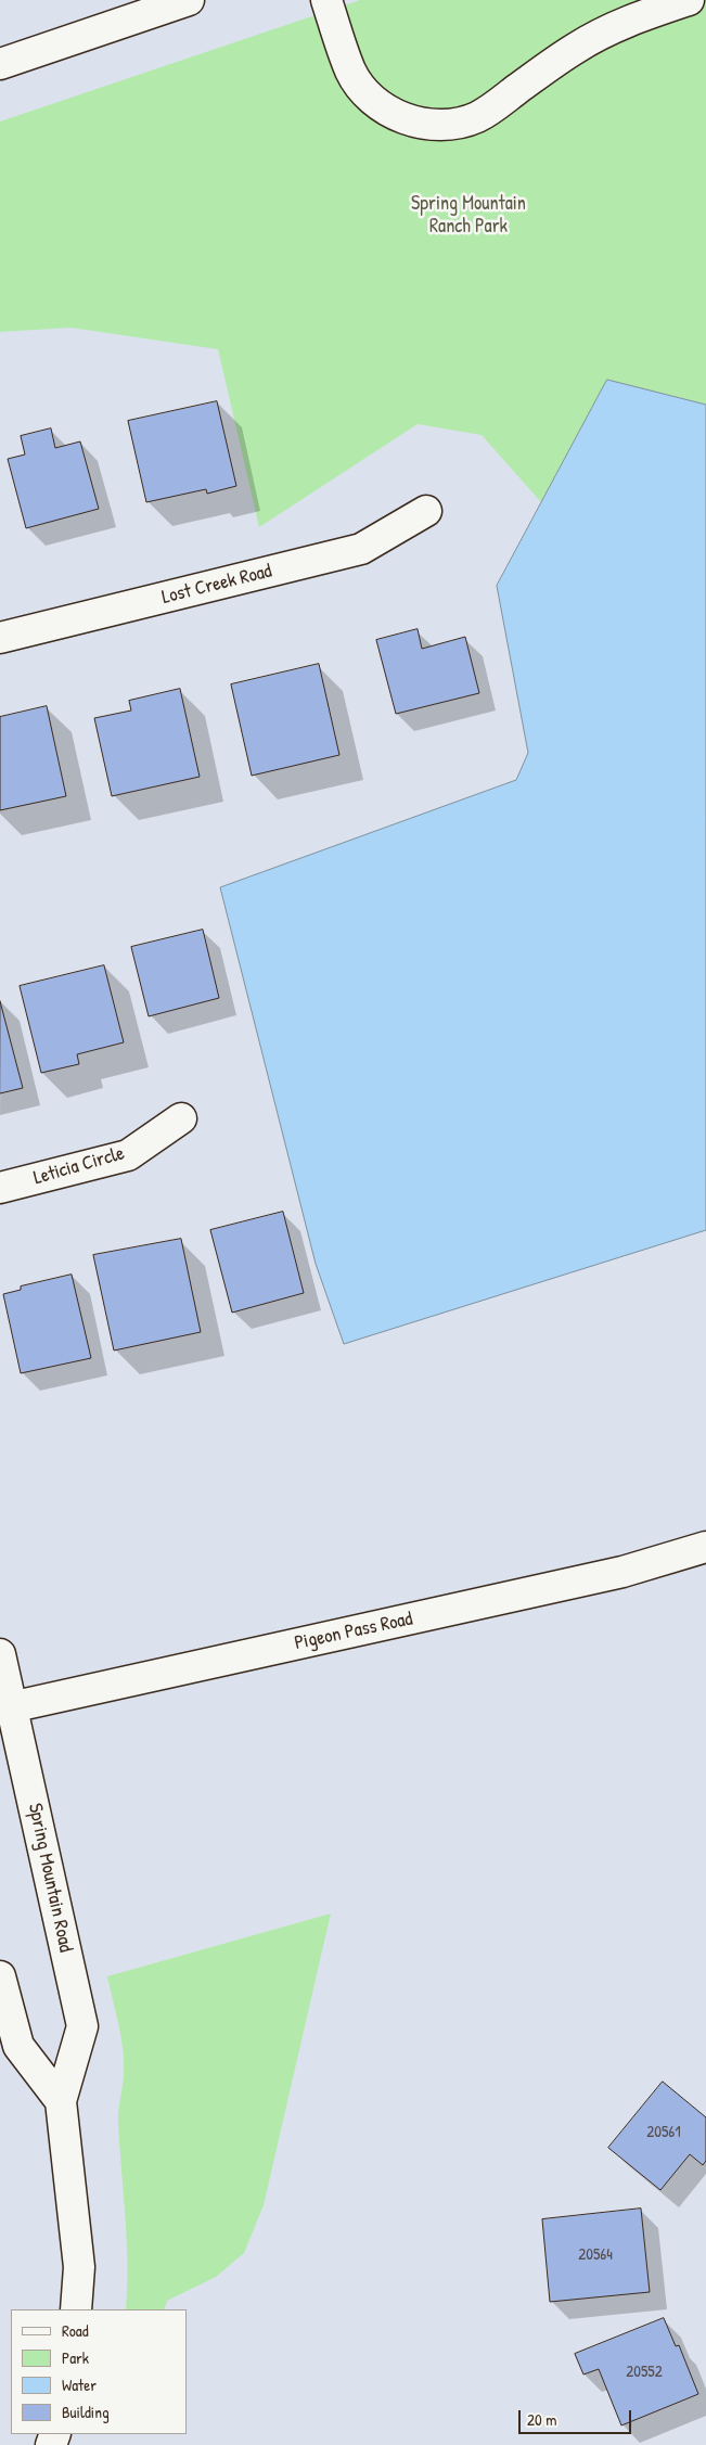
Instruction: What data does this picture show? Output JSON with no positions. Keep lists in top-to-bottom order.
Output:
{
  "streets": {
    "street": [
      "Lost Creek Road",
      "Leticia Circle",
      "Pigeon Pass Road",
      "Spring Mountain Road"
    ]
  },
  "crossings": [
    ["Pigeon Pass Road", "Spring Mountain Road"]
  ],
  "parks": ["Spring Mountain Ranch Park"],
  "house_numbers": ["20561", "20564", "20552"],
  "legend": [
    "Road",
    "Park",
    "Water",
    "Building"
  ],
  "scale_bar": "20 m"
}
